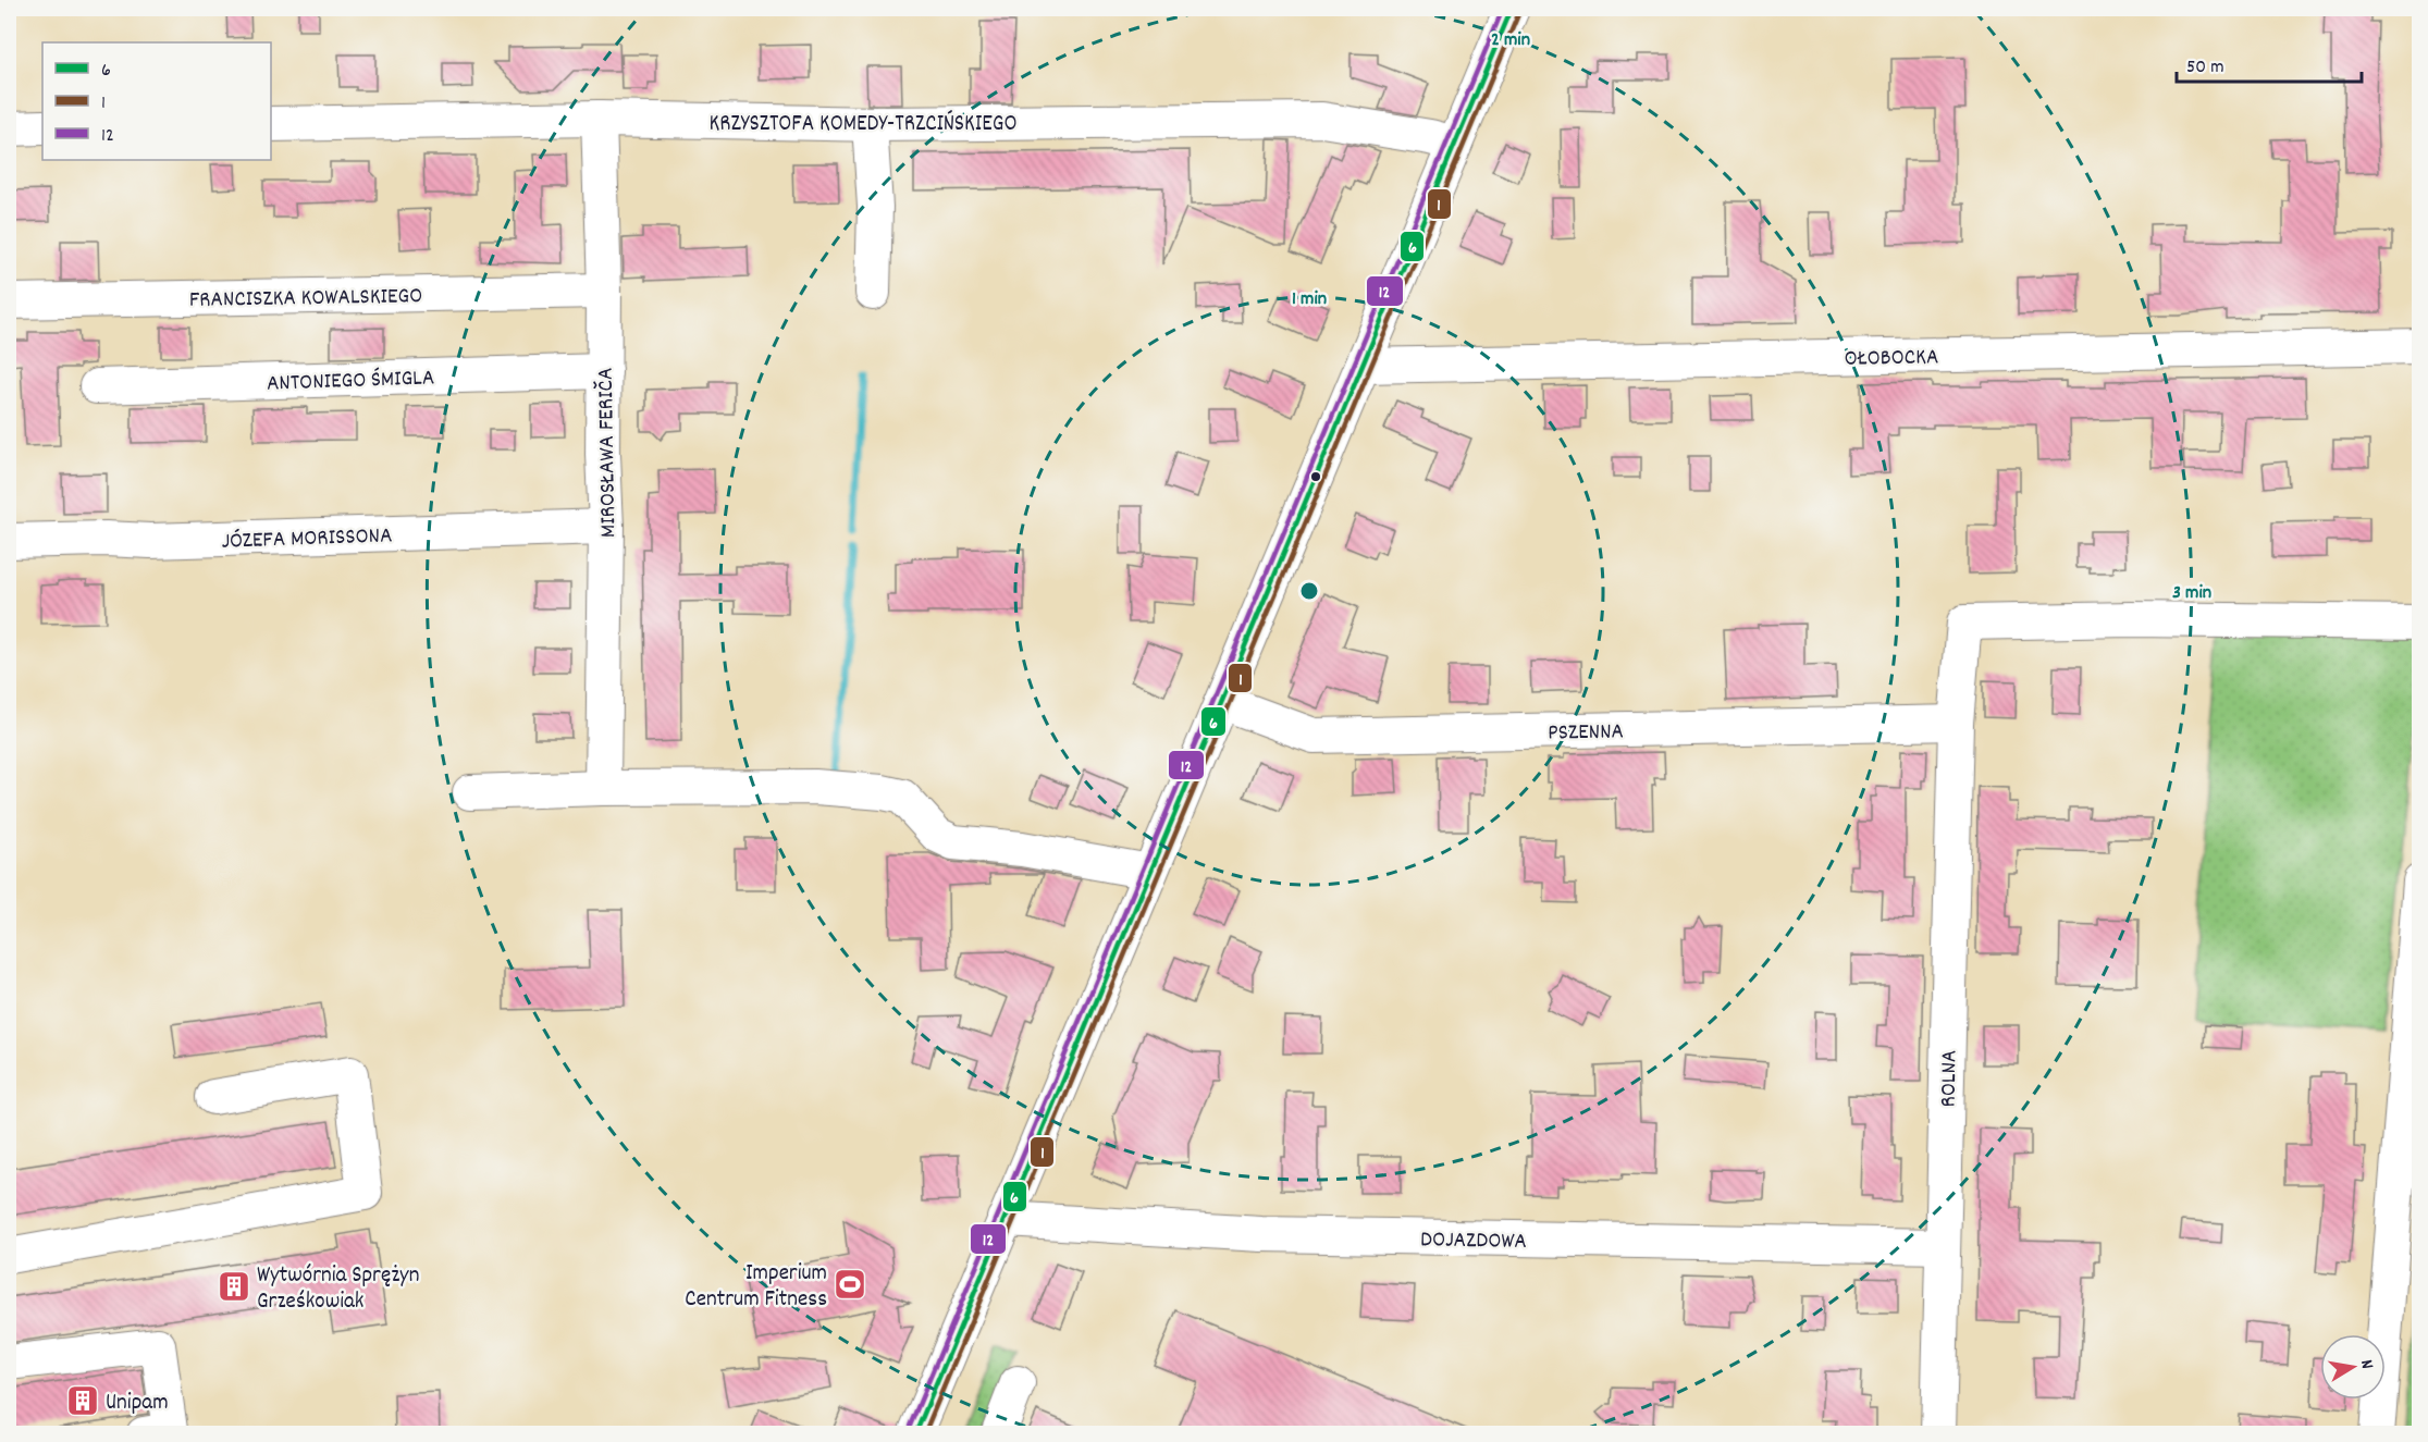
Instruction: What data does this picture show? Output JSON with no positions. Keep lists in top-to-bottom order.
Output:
{
  "streets": {
    "street": [
      "KRZYSZTOFA KOMEDY-TRZCIŃSKIEGO",
      "FRANCISZKA KOWALSKIEGO",
      "OŁOBOCKA",
      "ANTONIEGO ŚMIGLA",
      "MIROSŁAWA FERIČA",
      "JÓZEFA MORISSONA",
      "PSZENNA",
      "ROLNA",
      "DOJAZDOWA"
    ]
  },
  "crossings": [
    ["KRZYSZTOFA KOMEDY-TRZCIŃSKIEGO", "MIROSŁAWA FERIČA"],
    ["FRANCISZKA KOWALSKIEGO", "MIROSŁAWA FERIČA"],
    ["ANTONIEGO ŚMIGLA", "MIROSŁAWA FERIČA"],
    ["MIROSŁAWA FERIČA", "JÓZEFA MORISSONA"],
    ["PSZENNA", "ROLNA"],
    ["ROLNA", "DOJAZDOWA"]
  ],
  "places": {
    "sports": ["Imperium Centrum Fitness"],
    "building": ["Wytwórnia Sprężyn Grześkowiak", "Unipam"]
  },
  "lines": ["transit line 6", "transit line 12", "transit line 1"],
  "legend": ["6", "1", "12"],
  "scale_bar": "50 m",
  "north": "right",
  "rings": ["2 min", "1 min", "3 min"]
}
